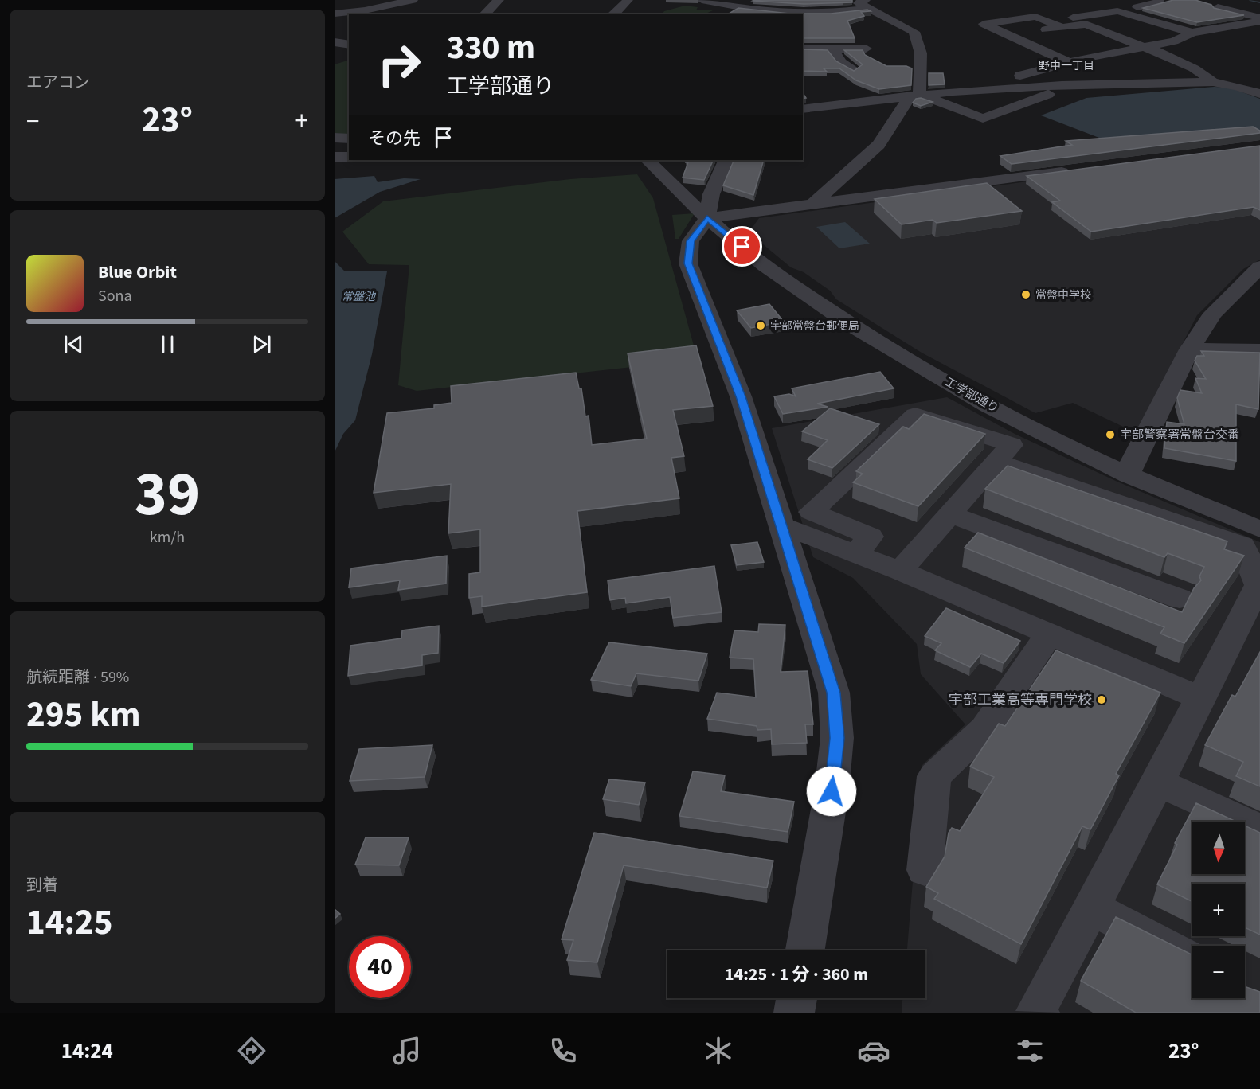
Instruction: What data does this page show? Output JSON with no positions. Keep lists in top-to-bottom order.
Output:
{
  "streets": {
    "street": ["工学部通り"]
  },
  "districts": ["野中一丁目"],
  "water": ["常盤池"],
  "places": [
    "常盤中学校",
    "宇部常盤台郵便局",
    "宇部警察署常盤台交番",
    "宇部工業高等専門学校"
  ],
  "north": "bottom",
  "page": {
    "tile": [
      "エアコン",
      ["39", "km/h"],
      ["航続距離 · 59%", "295 km"],
      ["到着", "14:25"]
    ],
    "turn": ["330 m", "工学部通り"],
    "heat": ["−", "23°", "+"],
    "then": "その先",
    "song": ["Blue Orbit", "Sona"],
    "map_buttons": ["+", "−"],
    "limit": "40",
    "trip": "14:25 · 1 分 · 360 m",
    "tabs": ["14:24", "23°"]
  }
}
